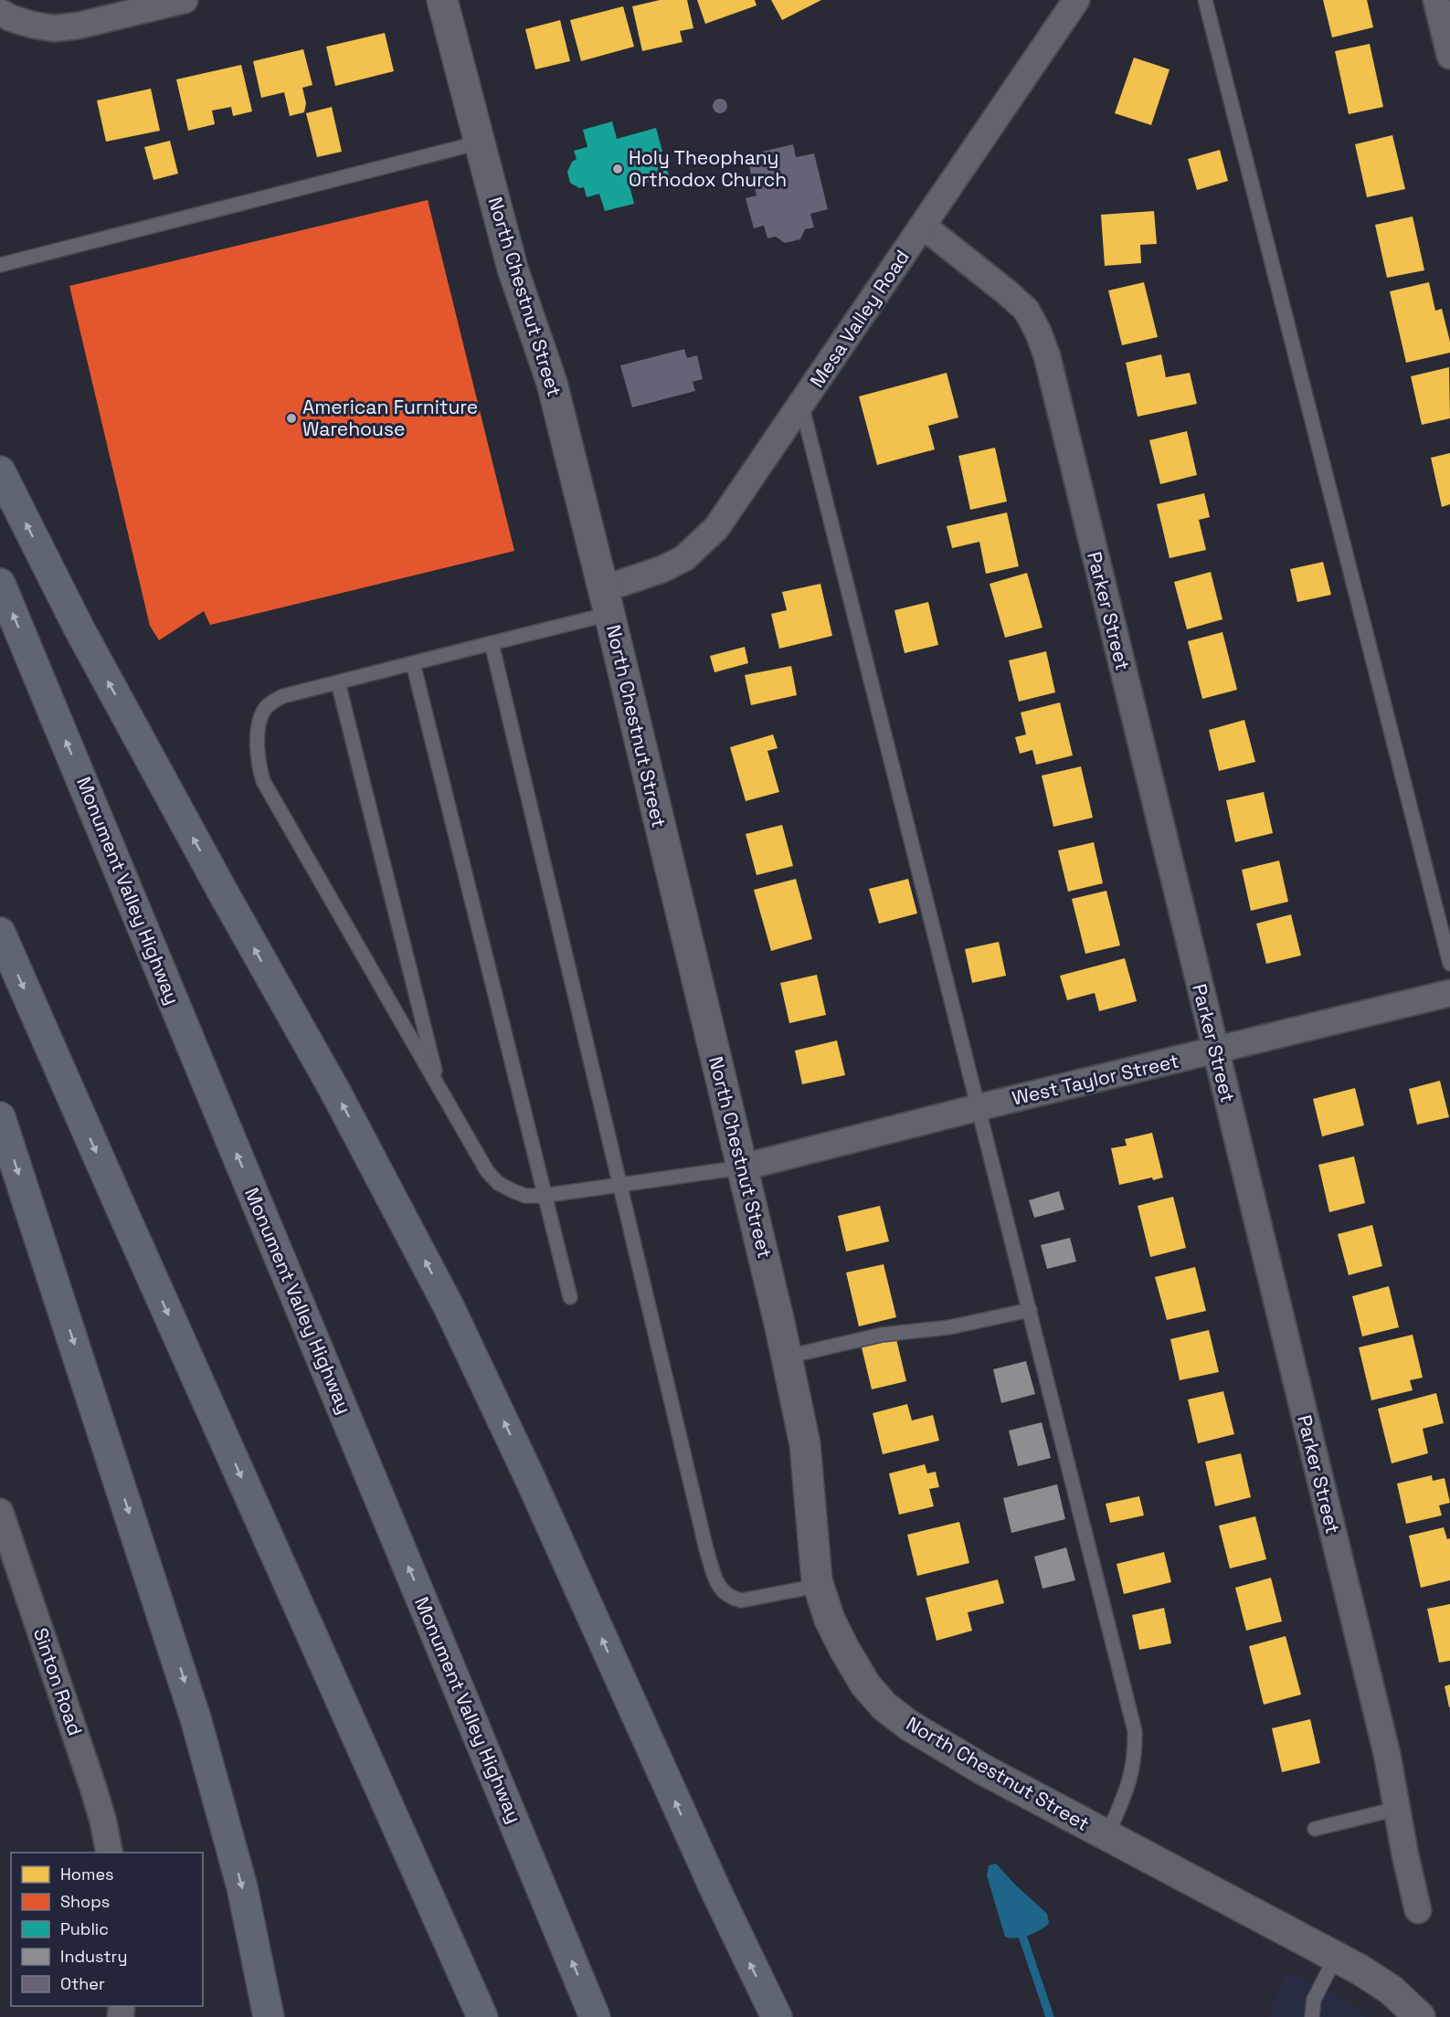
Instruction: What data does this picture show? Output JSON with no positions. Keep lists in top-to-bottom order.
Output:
{
  "streets": {
    "highway": ["Monument Valley Highway"],
    "main road": ["North Chestnut Street"],
    "street": [
      "Mesa Valley Road",
      "Parker Street",
      "West Taylor Street",
      "Sinton Road"
    ]
  },
  "crossings": [
    ["North Chestnut Street", "Mesa Valley Road"],
    ["North Chestnut Street", "West Taylor Street"],
    ["Mesa Valley Road", "Parker Street"],
    ["Parker Street", "West Taylor Street"]
  ],
  "places": ["Holy Theophany Orthodox Church", "American Furniture Warehouse"],
  "legend": [
    "Homes",
    "Shops",
    "Public",
    "Industry",
    "Other"
  ]
}
